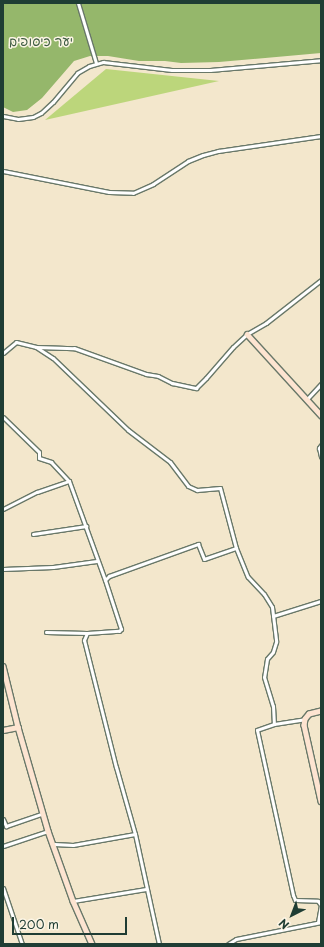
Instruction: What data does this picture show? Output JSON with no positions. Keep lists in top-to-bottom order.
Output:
{
  "parks": ["יער כיסופים"],
  "scale_bar": "200 m",
  "north": "bottom left"
}
